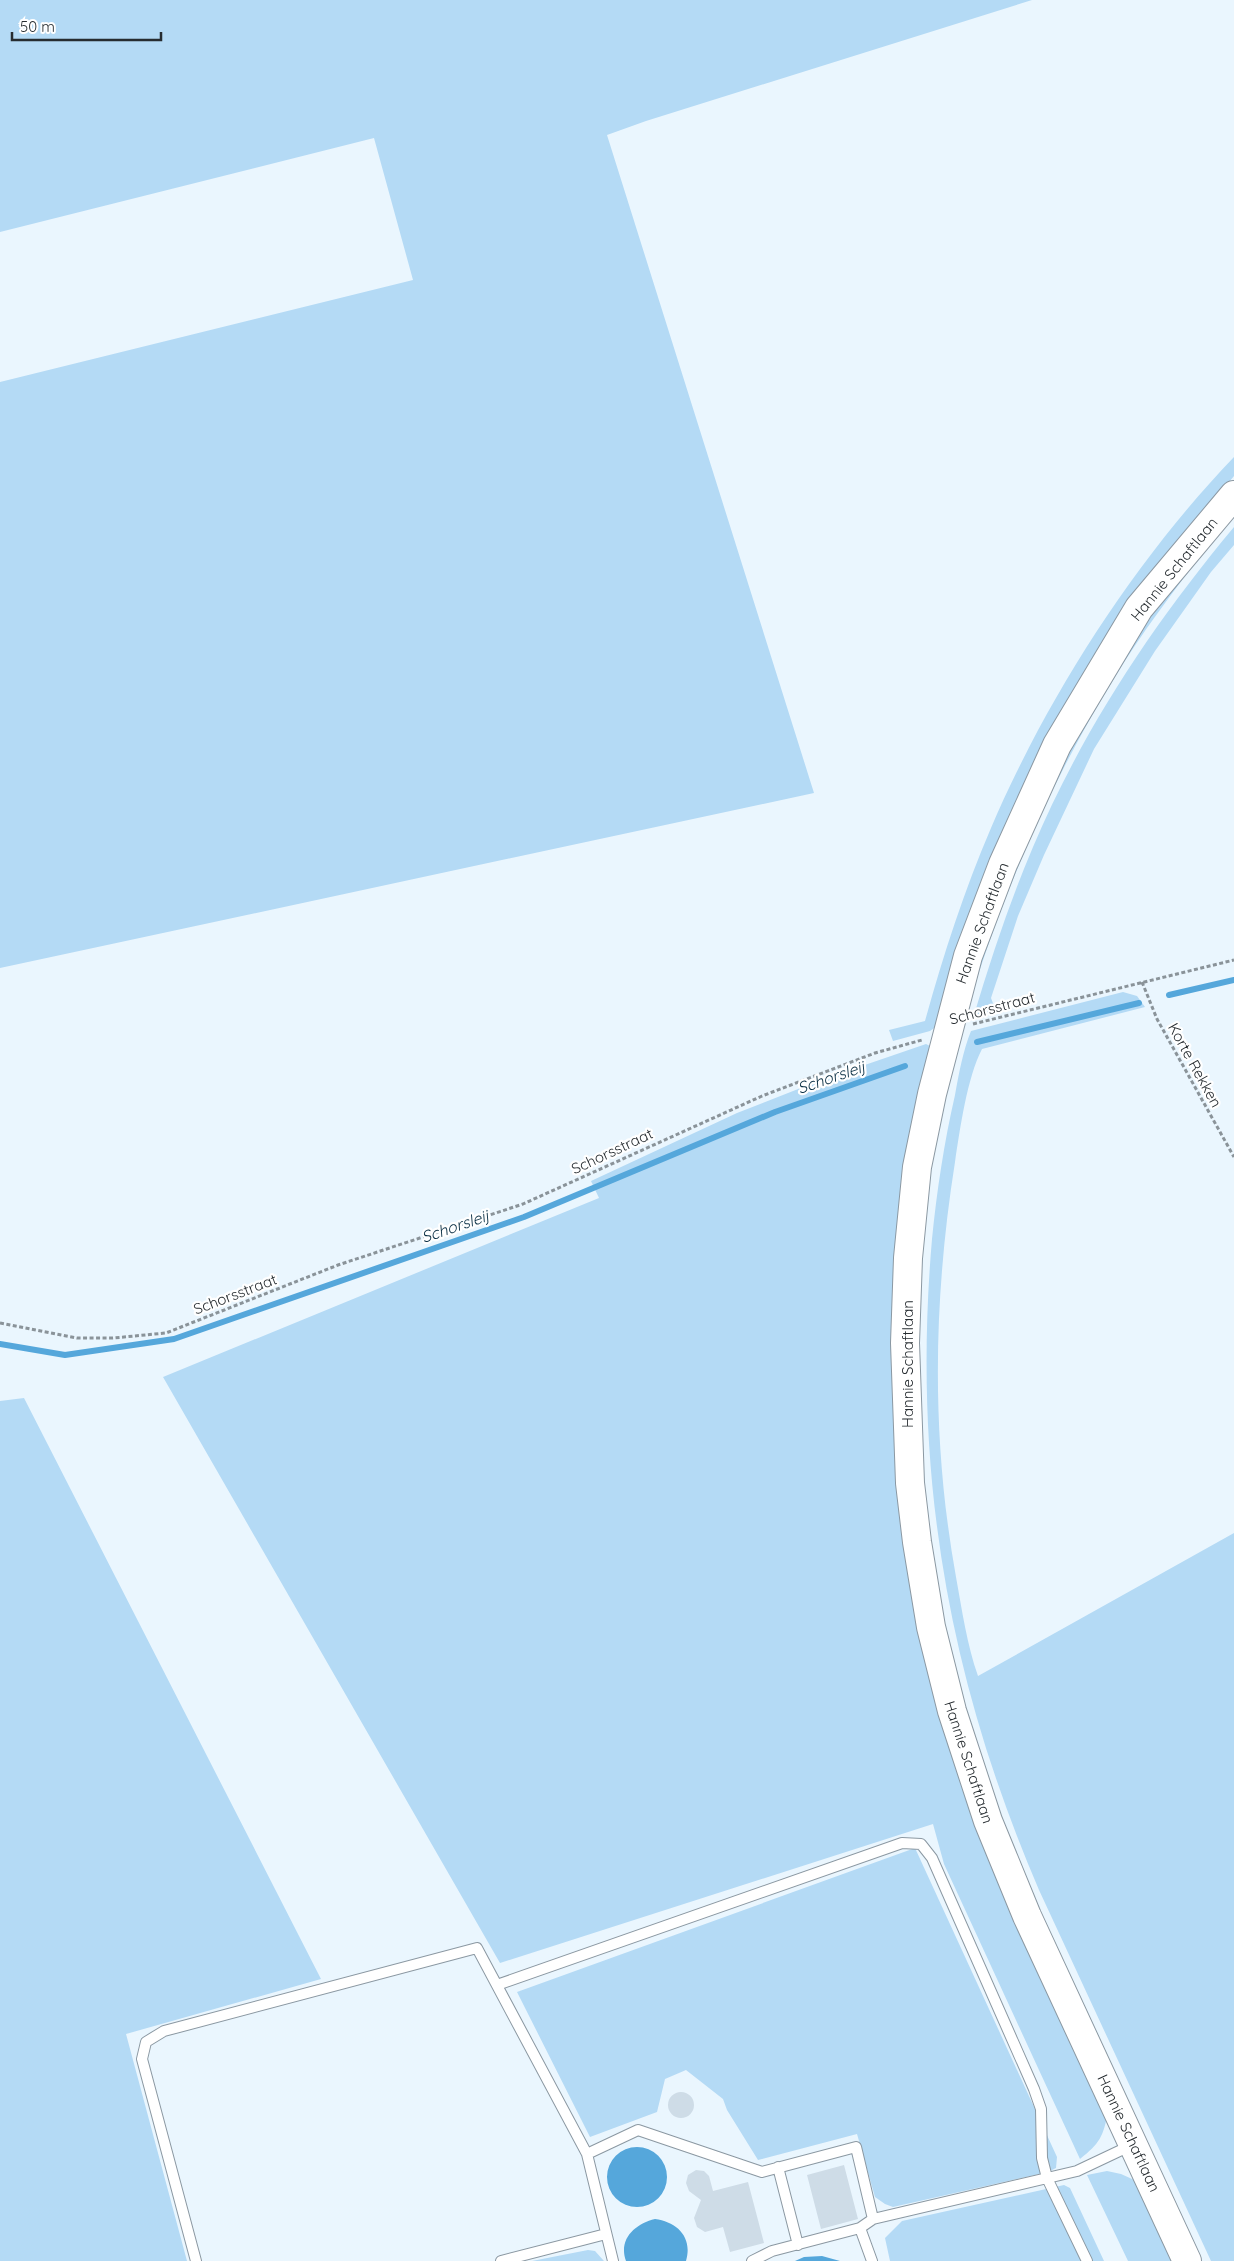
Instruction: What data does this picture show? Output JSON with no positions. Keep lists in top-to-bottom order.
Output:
{
  "streets": {
    "main road": ["Hannie Schaftlaan"],
    "path": ["Schorsstraat", "Korte Rekken"]
  },
  "crossings": [
    ["Hannie Schaftlaan", "Schorsstraat"],
    ["Schorsstraat", "Korte Rekken"]
  ],
  "water": ["Schorsleij"],
  "scale_bar": "50 m"
}
